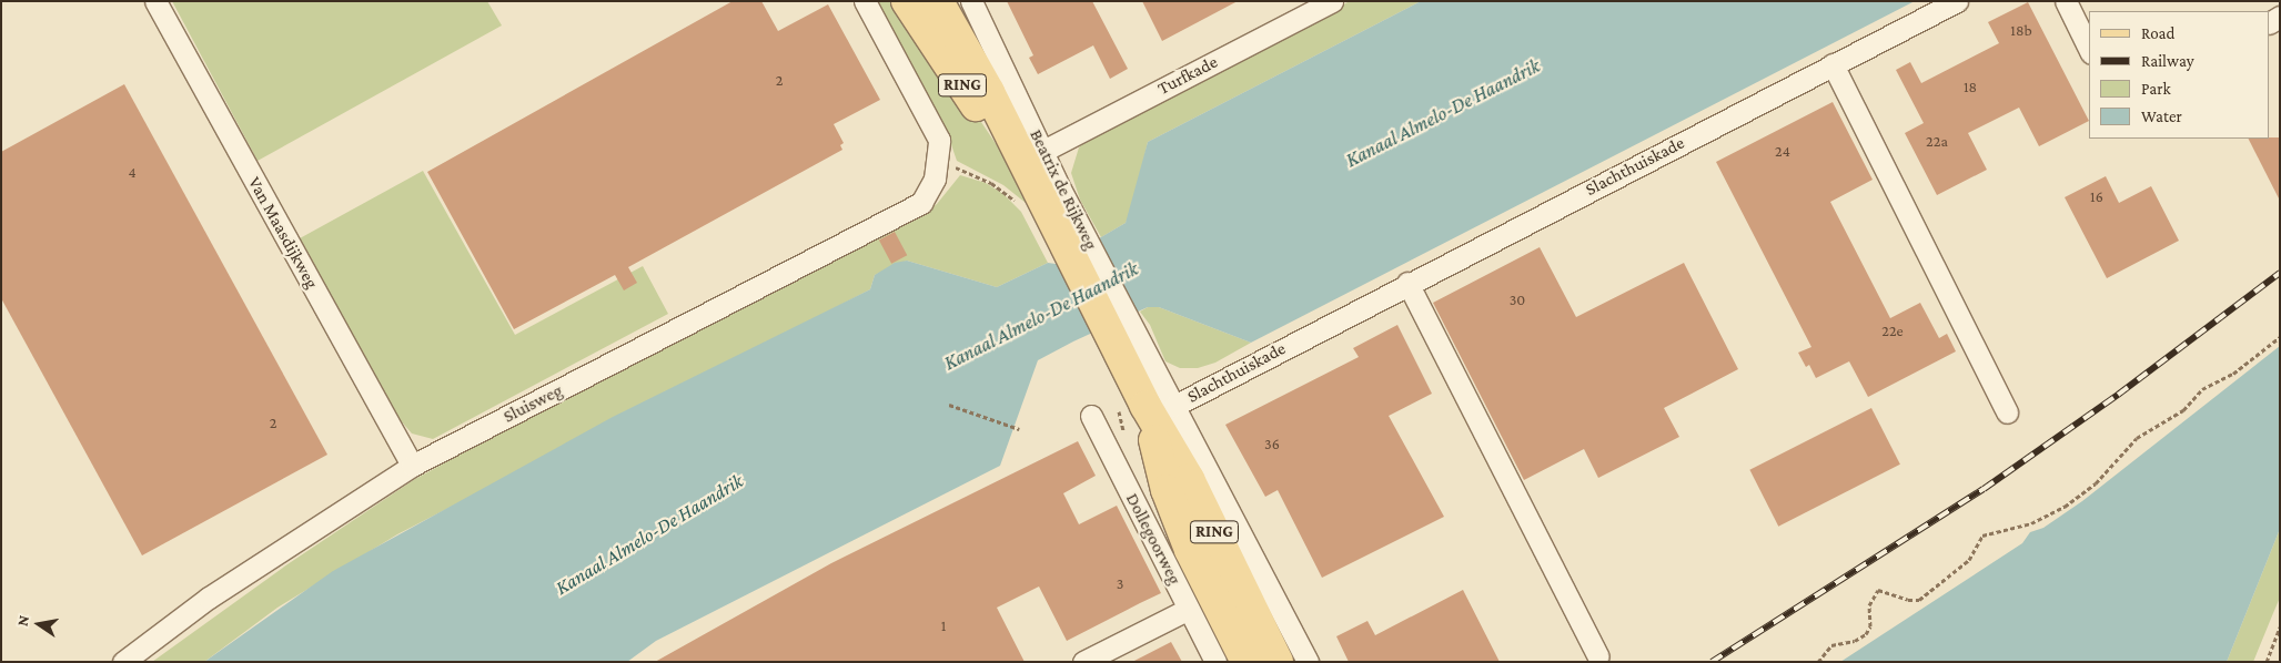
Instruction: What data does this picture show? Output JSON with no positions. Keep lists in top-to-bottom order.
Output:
{
  "streets": {
    "main road": ["RING"],
    "street": [
      "Turfkade",
      "Slachthuiskade",
      "Beatrix de Rijkweg",
      "Van Maasdijkweg",
      "Sluisweg",
      "Dollegoorweg"
    ]
  },
  "crossings": [
    ["Turfkade", "RING"],
    ["Turfkade", "Beatrix de Rijkweg"],
    ["RING", "Slachthuiskade"],
    ["RING", "Beatrix de Rijkweg"],
    ["Van Maasdijkweg", "Sluisweg"]
  ],
  "water": ["Kanaal Almelo-De Haandrik"],
  "house_numbers": [
    "18b",
    "2",
    "18",
    "22a",
    "24",
    "4",
    "16",
    "30",
    "22e",
    "2",
    "36",
    "3",
    "1"
  ],
  "legend": [
    "Road",
    "Railway",
    "Park",
    "Water"
  ],
  "north": "left"
}
